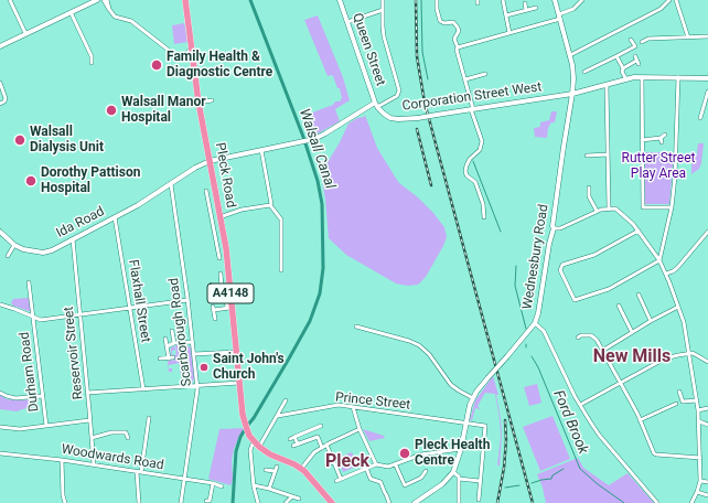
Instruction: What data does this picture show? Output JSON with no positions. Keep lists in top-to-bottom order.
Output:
{
  "streets": {
    "highway": ["Pleck Road", "A4148"],
    "street": [
      "Queen Street",
      "Corporation Street West",
      "Ida Road",
      "Wednesbury Road",
      "Flaxhall Street",
      "Scarborough Road",
      "Reservoir Street",
      "Durham Road",
      "Prince Street",
      "Woodwards Road"
    ]
  },
  "crossings": [
    ["Queen Street", "Corporation Street West"],
    ["Queen Street", "Ida Road"],
    ["Corporation Street West", "Ida Road"],
    ["Corporation Street West", "Wednesbury Road"],
    ["Pleck Road", "Ida Road"],
    ["Pleck Road", "A4148"],
    ["Ida Road", "Flaxhall Street"],
    ["Ida Road", "Scarborough Road"],
    ["Ida Road", "Reservoir Street"],
    ["Wednesbury Road", "Prince Street"],
    ["Scarborough Road", "Woodwards Road"],
    ["Reservoir Street", "Woodwards Road"]
  ],
  "districts": ["New Mills", "Pleck"],
  "water": ["Walsall Canal", "Ford Brook"],
  "parks": ["Rutter Street Play Area"],
  "places": [
    "Family Health & Diagnostic Centre",
    "Walsall Manor Hospital",
    "Walsall Dialysis Unit",
    "Dorothy Pattison Hospital",
    "Saint John's Church",
    "Pleck Health Centre"
  ]
}
